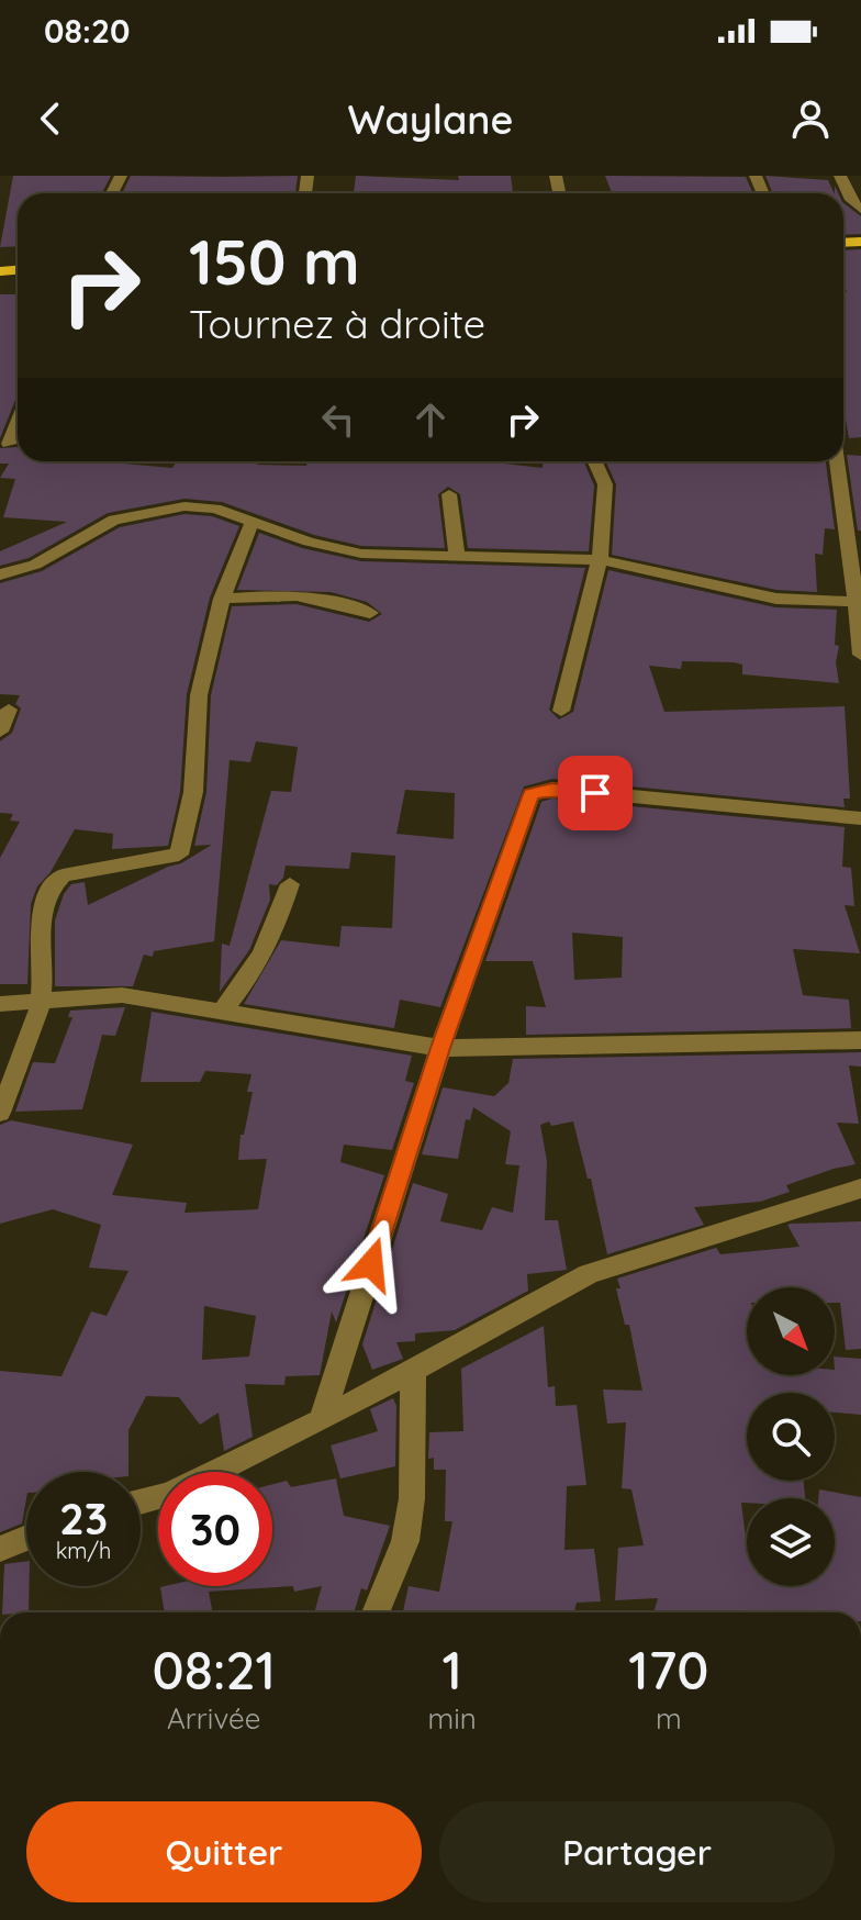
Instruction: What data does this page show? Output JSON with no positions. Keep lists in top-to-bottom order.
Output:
{
  "north": "bottom right",
  "page": {
    "status": "08:20",
    "header": "Waylane",
    "turn": ["150 m", "Tournez à droite"],
    "speed": "23 km/h",
    "limit": "30",
    "eta": [
      "08:21",
      "Arrivée",
      "1",
      "min",
      "170",
      "m"
    ],
    "buttons": ["Quitter", "Partager"]
  }
}
